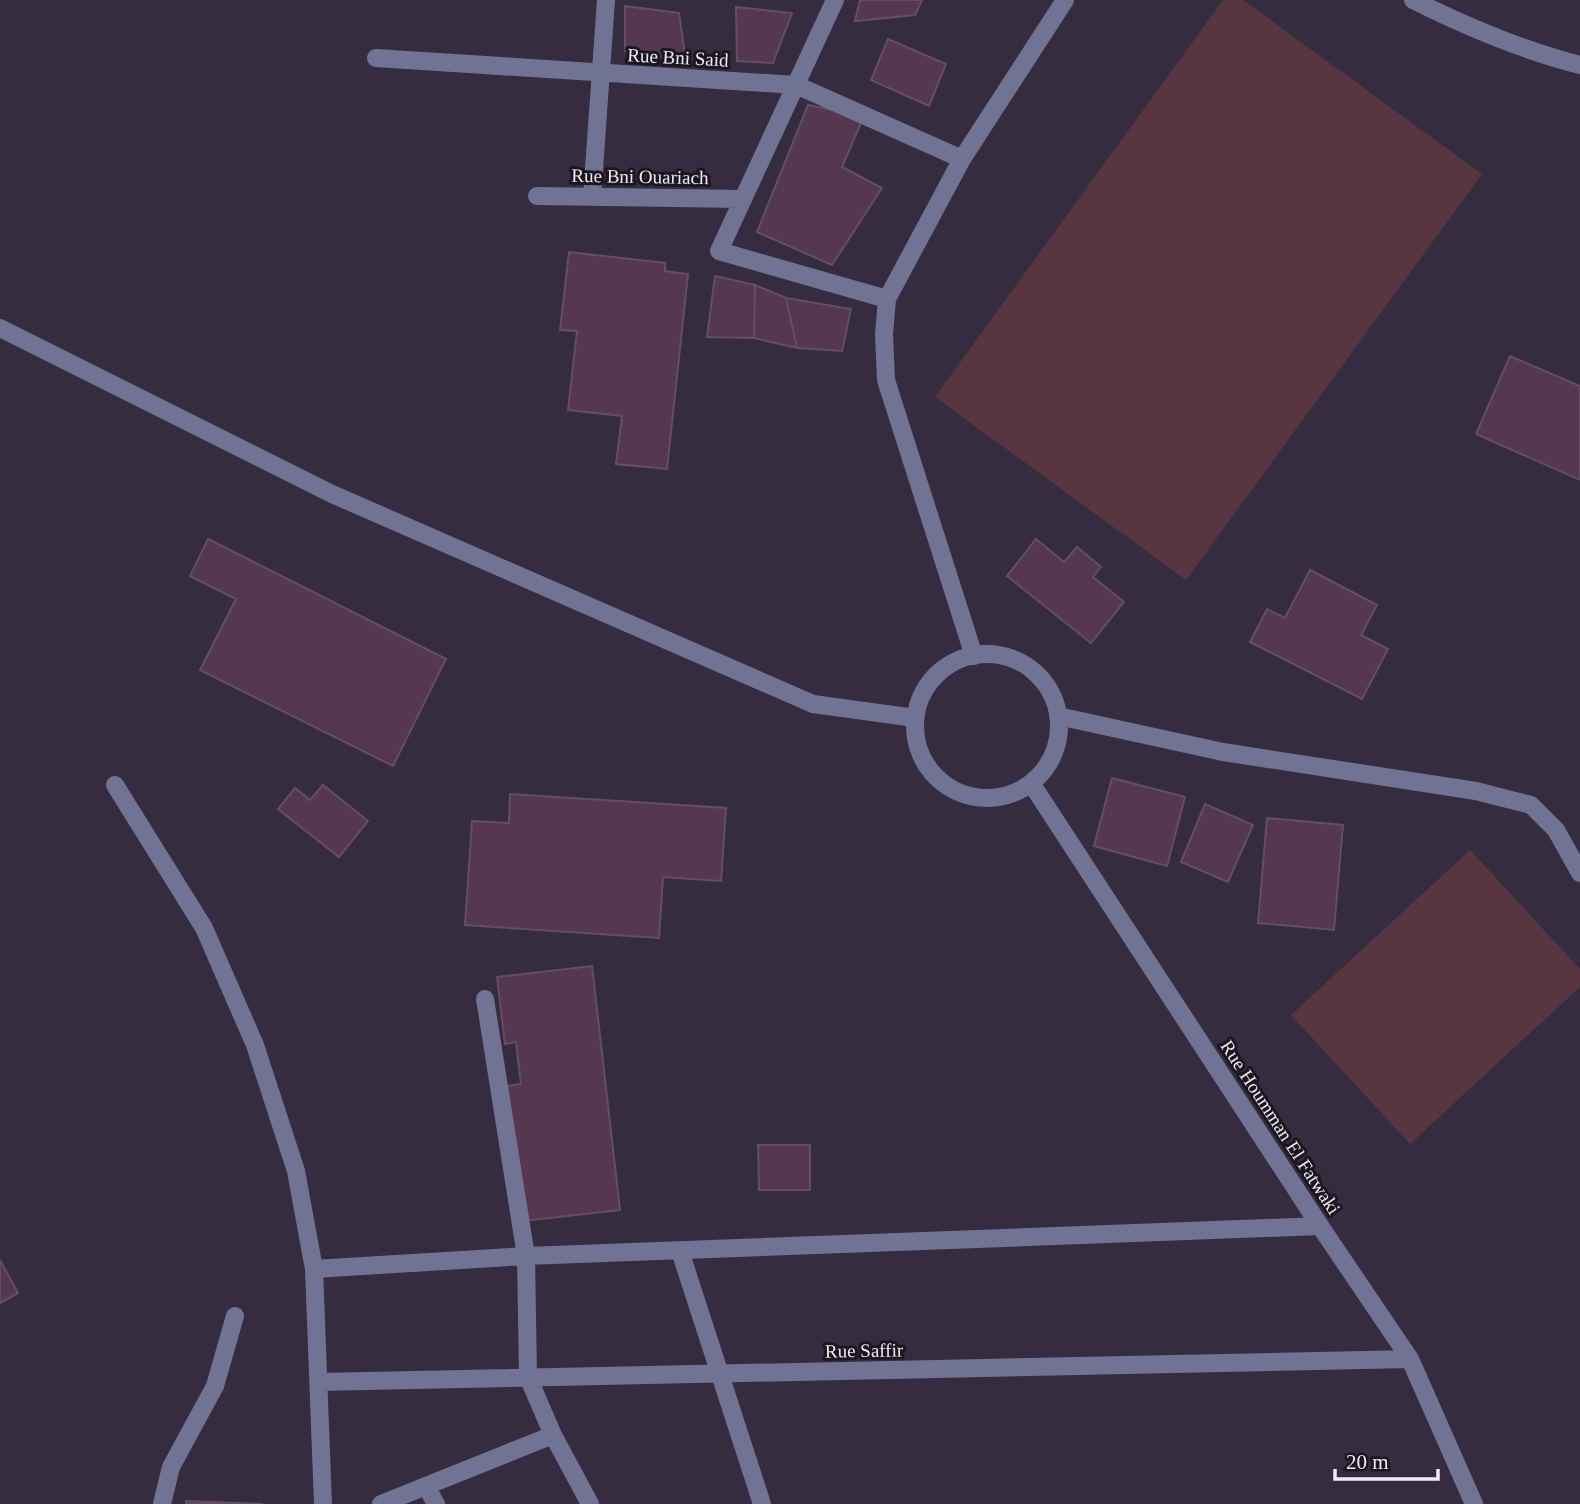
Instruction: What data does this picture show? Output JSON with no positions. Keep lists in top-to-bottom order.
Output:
{
  "streets": {
    "street": [
      "Rue Bni Said",
      "Rue Bni Ouariach",
      "Rue Houmman El Fatwaki",
      "Rue Saffir"
    ]
  },
  "crossings": [
    ["Rue Houmman El Fatwaki", "Rue Saffir"]
  ],
  "scale_bar": "20 m"
}
